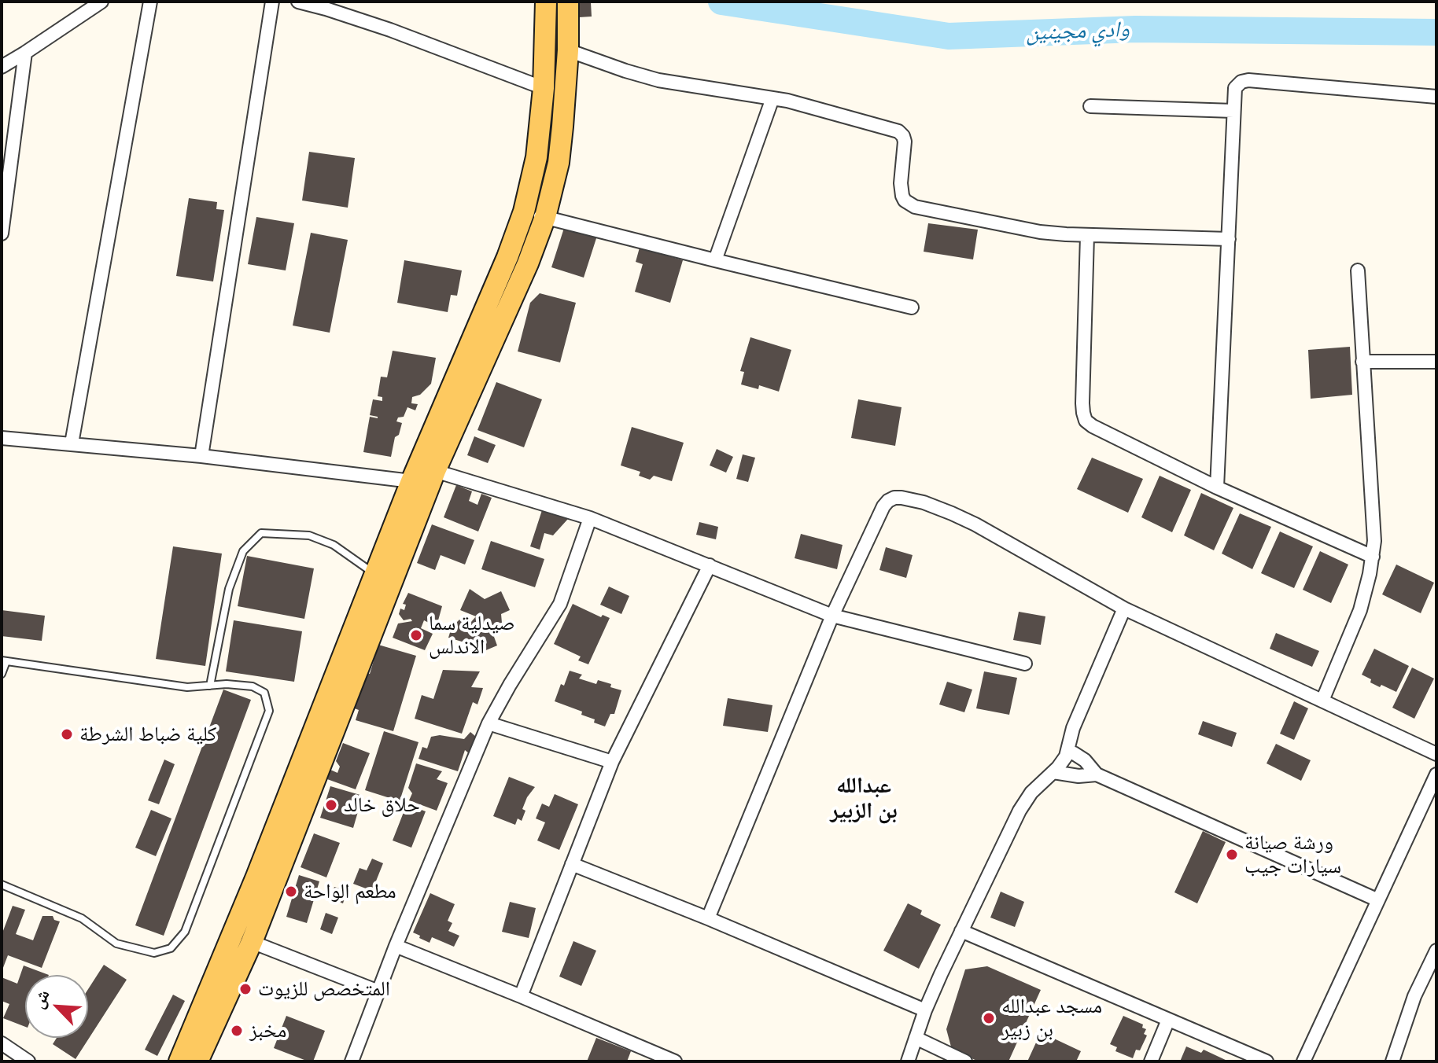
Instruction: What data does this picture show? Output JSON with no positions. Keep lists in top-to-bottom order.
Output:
{
  "districts": ["عبدالله بن الزبير"],
  "water": ["وادي مجينين"],
  "places": [
    "صيدلية سما الاندلس",
    "كلية ضباط الشرطة",
    "حلاق خالد",
    "ورشة صيانة سيارات جيب",
    "مطعم الواحة",
    "المتخصص للزيوت",
    "مسجد عبدالله بن زبير",
    "مخبز"
  ],
  "north": "top left"
}
